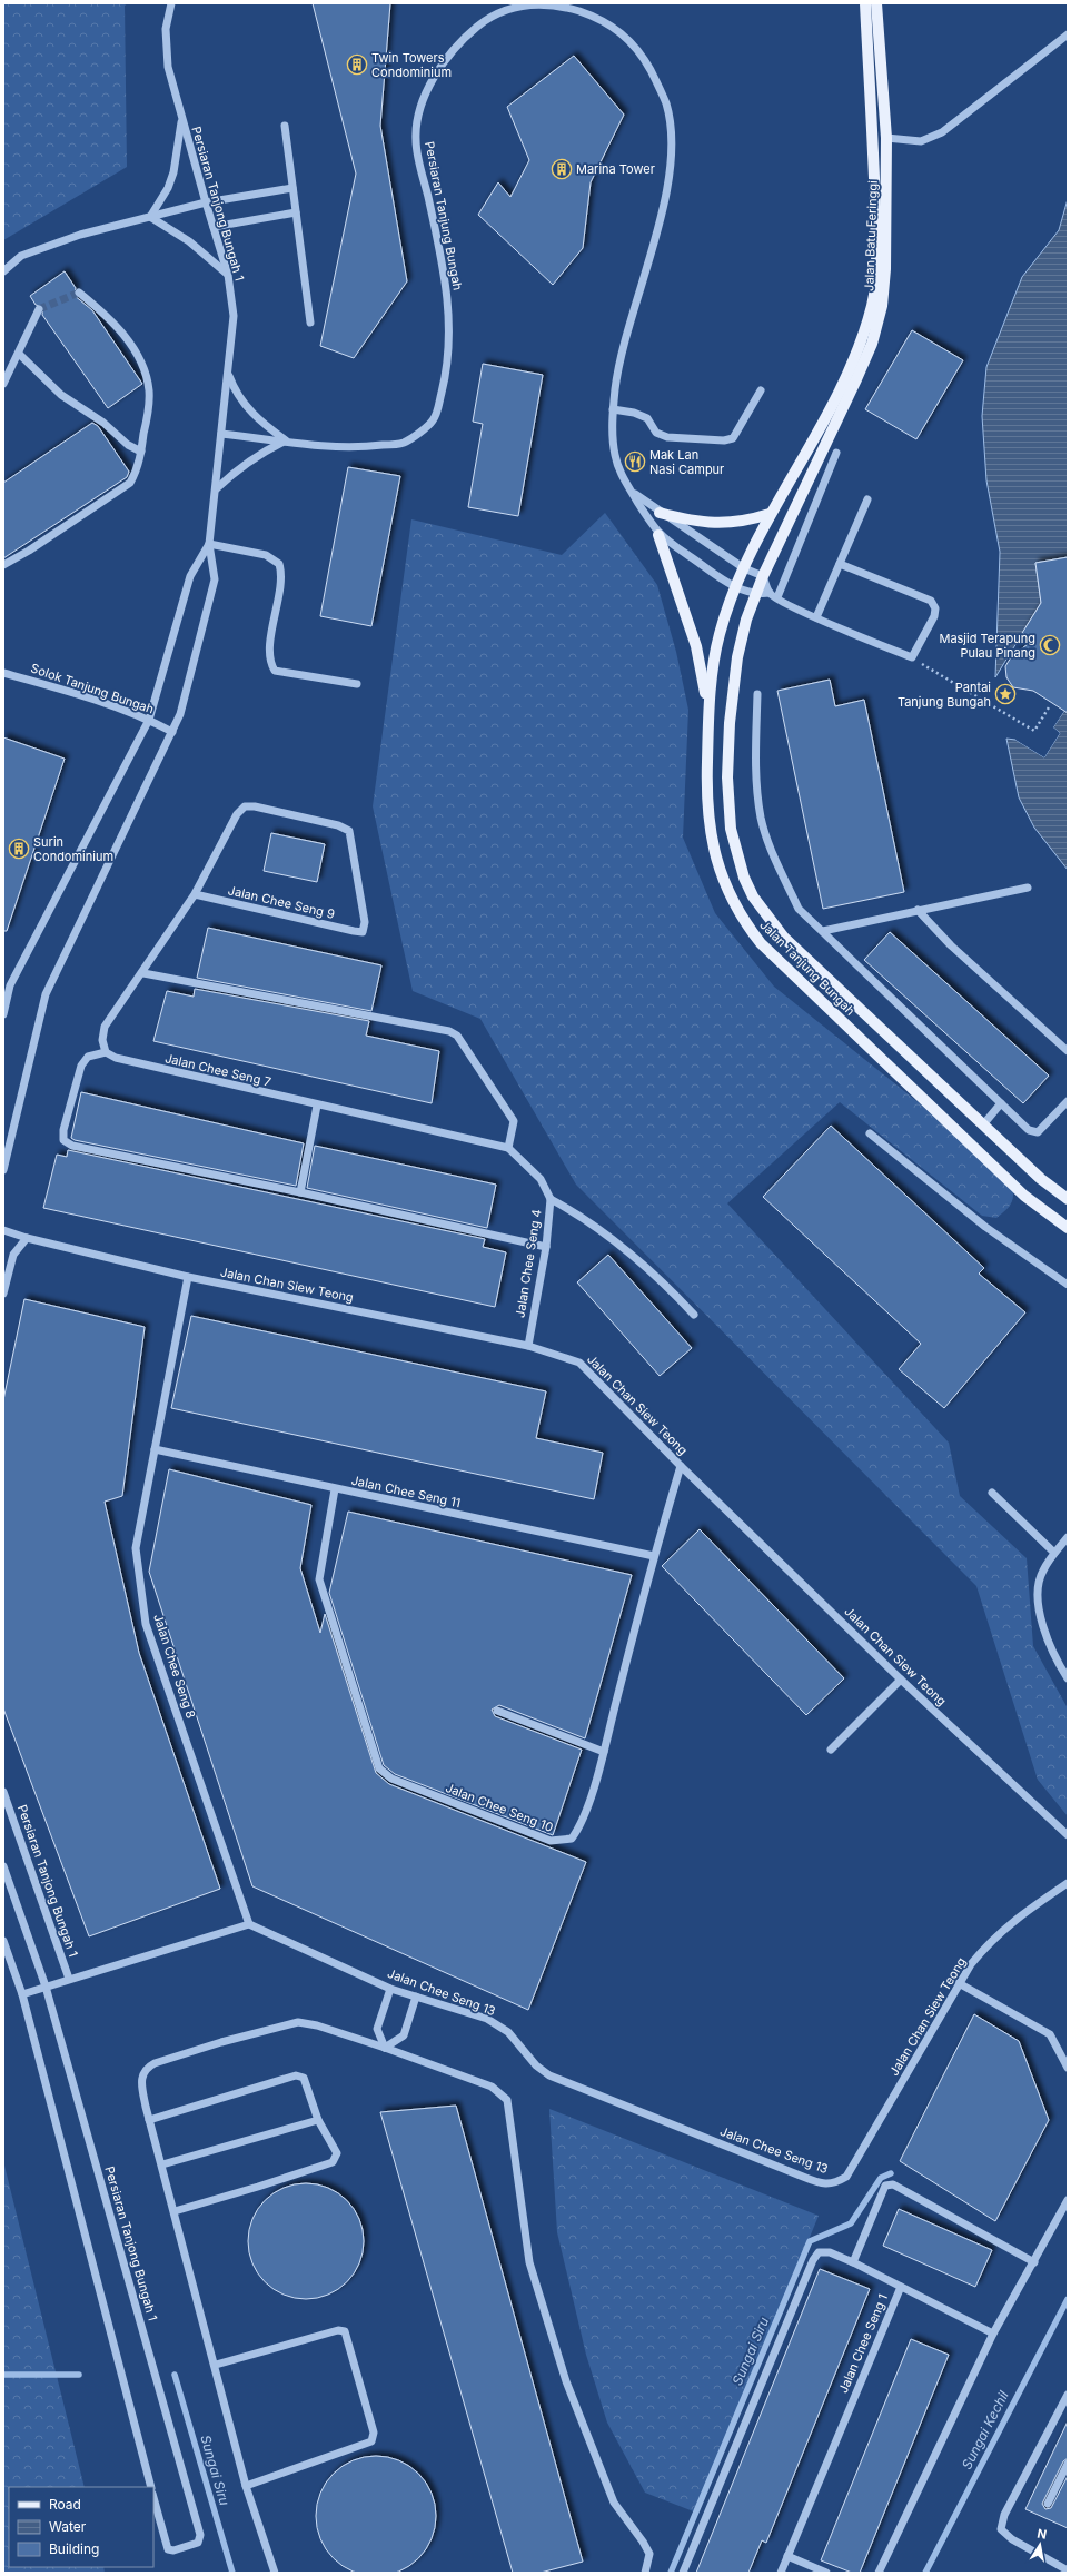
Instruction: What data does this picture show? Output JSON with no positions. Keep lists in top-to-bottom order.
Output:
{
  "streets": {
    "main road": ["Jalan Batu Feringgi", "Jalan Tanjung Bungah"],
    "street": [
      "Persiaran Tanjong Bungah 1",
      "Persiaran Tanjung Bungah",
      "Solok Tanjung Bungah",
      "Jalan Chee Seng 9",
      "Jalan Chee Seng 7",
      "Jalan Chee Seng 4",
      "Jalan Chan Siew Teong",
      "Jalan Chee Seng 11",
      "Jalan Chee Seng 8",
      "Jalan Chee Seng 10",
      "Jalan Chee Seng 13",
      "Jalan Chee Seng 1"
    ]
  },
  "crossings": [
    ["Persiaran Tanjong Bungah 1", "Persiaran Tanjung Bungah"],
    ["Persiaran Tanjong Bungah 1", "Solok Tanjung Bungah"],
    ["Persiaran Tanjung Bungah", "Jalan Batu Feringgi"],
    ["Persiaran Tanjung Bungah", "Jalan Tanjung Bungah"],
    ["Jalan Batu Feringgi", "Jalan Tanjung Bungah"],
    ["Jalan Chee Seng 7", "Jalan Chee Seng 4"],
    ["Jalan Chee Seng 4", "Jalan Chan Siew Teong"],
    ["Jalan Chan Siew Teong", "Jalan Chee Seng 8"],
    ["Jalan Chan Siew Teong", "Jalan Chee Seng 10"],
    ["Jalan Chan Siew Teong", "Jalan Chee Seng 13"],
    ["Jalan Chee Seng 11", "Jalan Chee Seng 8"],
    ["Jalan Chee Seng 11", "Jalan Chee Seng 10"],
    ["Jalan Chee Seng 8", "Jalan Chee Seng 13"]
  ],
  "water": ["Sungai Siru", "Sungai Kechil"],
  "places": {
    "building": ["Twin Towers Condominium", "Marina Tower", "Surin Condominium"],
    "restaurant": ["Mak Lan Nasi Campur"],
    "mosque": ["Masjid Terapung Pulau Pinang"],
    "place": ["Pantai Tanjung Bungah"]
  },
  "legend": ["Road", "Water", "Building"],
  "north": "top"
}
